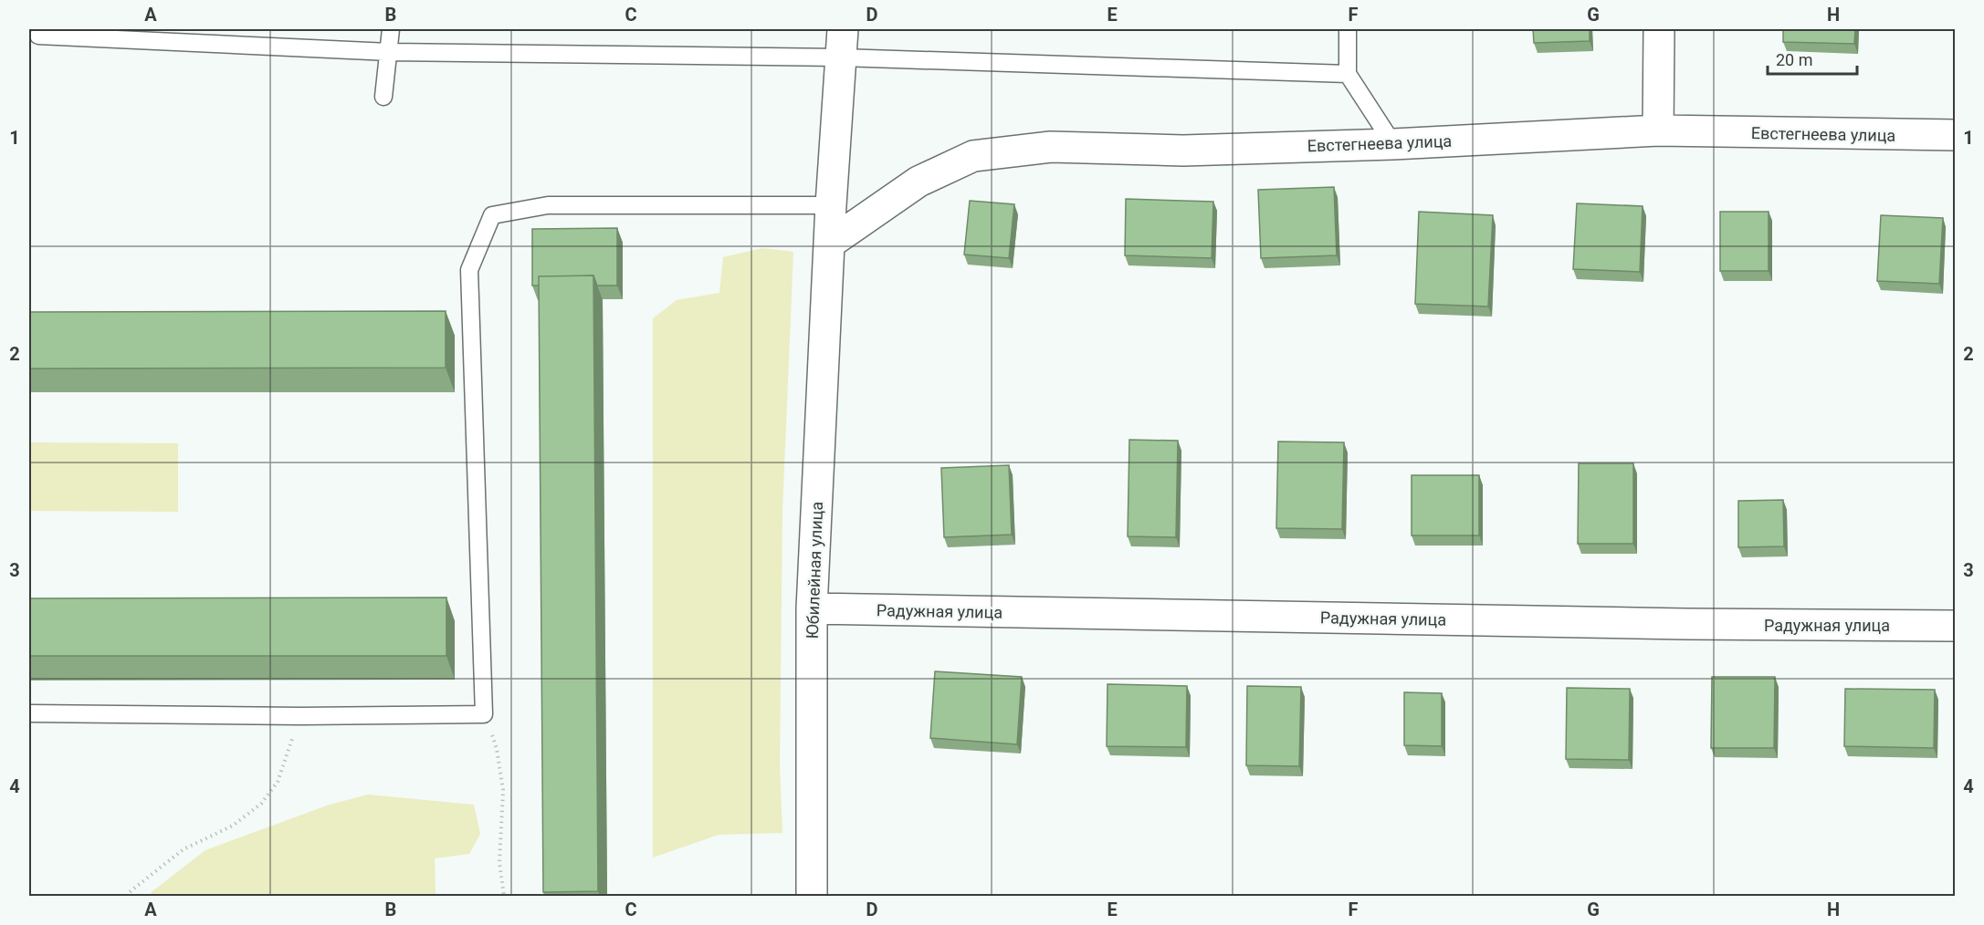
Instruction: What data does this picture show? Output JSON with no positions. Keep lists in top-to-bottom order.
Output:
{
  "streets": {
    "street": ["Евстегнеева улица", "Юбилейная улица", "Радужная улица"]
  },
  "crossings": [
    ["Евстегнеева улица", "Юбилейная улица"],
    ["Юбилейная улица", "Радужная улица"]
  ],
  "scale_bar": "20 m",
  "grid": {
    "columns": [
      "A",
      "B",
      "C",
      "D",
      "E",
      "F",
      "G",
      "H"
    ],
    "rows": [
      "1",
      "2",
      "3",
      "4"
    ]
  }
}
